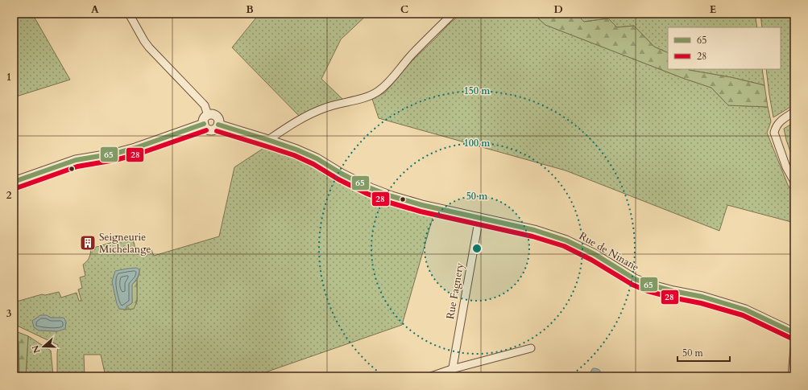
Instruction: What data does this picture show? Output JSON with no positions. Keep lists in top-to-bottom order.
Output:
{
  "streets": {
    "street": ["Rue de Ninane", "Rue Fagnery"]
  },
  "crossings": [
    ["Rue de Ninane", "Rue Fagnery"]
  ],
  "places": {
    "building": ["Seigneurie Michelange"]
  },
  "lines": ["transit line 65", "transit line 28"],
  "legend": ["65", "28"],
  "scale_bar": "50 m",
  "north": "left",
  "grid": {
    "columns": [
      "A",
      "B",
      "C",
      "D",
      "E"
    ],
    "rows": ["1", "2", "3"]
  },
  "rings": ["150 m", "100 m", "50 m"]
}
